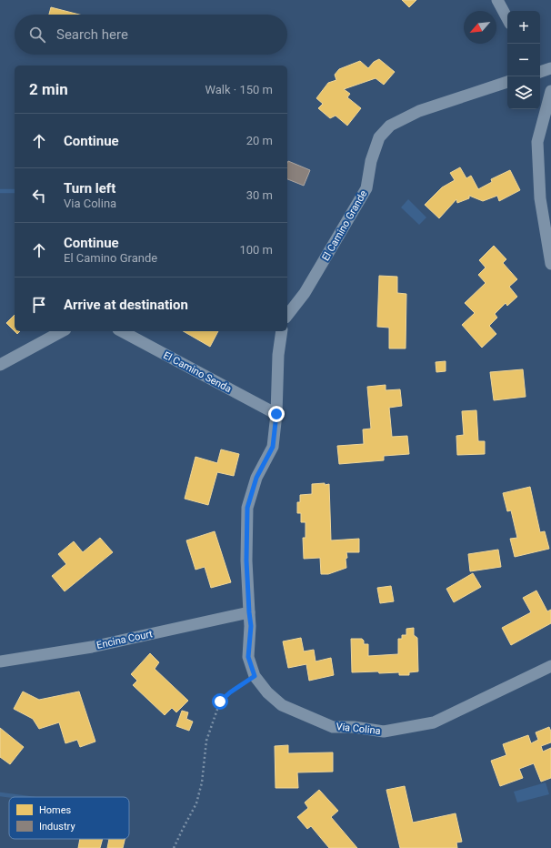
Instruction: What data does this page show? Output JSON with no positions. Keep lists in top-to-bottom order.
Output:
{
  "streets": {
    "street": [
      "El Camino Grande",
      "El Camino Senda",
      "Encina Court",
      "Via Colina"
    ]
  },
  "crossings": [
    ["Encina Court", "Via Colina"]
  ],
  "legend": ["Homes", "Industry"],
  "north": "bottom left",
  "page": {
    "map_buttons": ["+", "−"],
    "search": "Search here",
    "heading": ["2 min", "Walk · 150 m"],
    "list": [
      ["Continue", "20 m"],
      ["Turn left", "Via Colina", "30 m"],
      ["Continue", "El Camino Grande", "100 m"],
      "Arrive at destination"
    ]
  }
}
